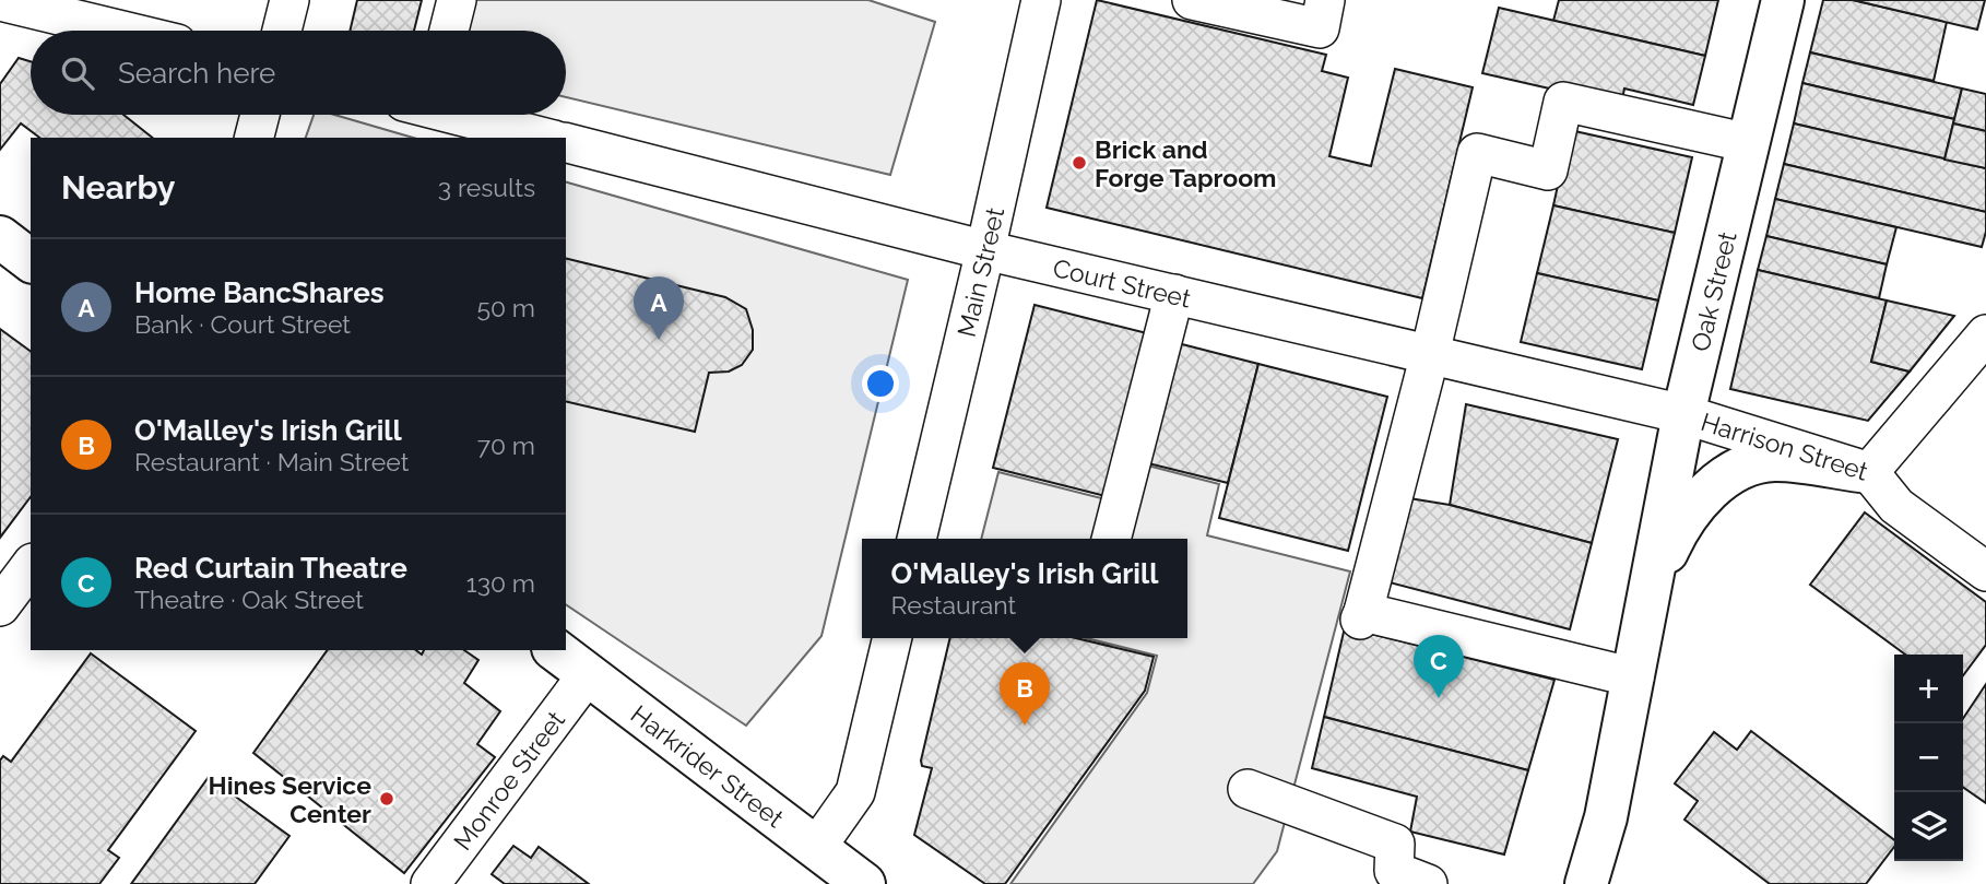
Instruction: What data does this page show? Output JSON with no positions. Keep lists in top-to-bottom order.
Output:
{
  "streets": {
    "main road": ["Oak Street", "Harkrider Street"],
    "street": [
      "Main Street",
      "Court Street",
      "Harrison Street",
      "Monroe Street"
    ]
  },
  "crossings": [
    ["Main Street", "Court Street"],
    ["Court Street", "Oak Street"],
    ["Court Street", "Harrison Street"],
    ["Oak Street", "Harrison Street"],
    ["Harkrider Street", "Monroe Street"]
  ],
  "places": ["Brick and Forge Taproom", "Hines Service Center"],
  "page": {
    "search": "Search here",
    "heading": ["Nearby", "3 results"],
    "list": [
      {
        "mark": "A",
        "name": "Home BancShares",
        "note": "Bank · Court Street",
        "value": "50 m"
      },
      {
        "mark": "B",
        "name": "O'Malley's Irish Grill",
        "note": "Restaurant · Main Street",
        "value": "70 m"
      },
      {
        "mark": "C",
        "name": "Red Curtain Theatre",
        "note": "Theatre · Oak Street",
        "value": "130 m"
      }
    ],
    "pins": ["A", "C", "B"],
    "popup": ["O'Malley's Irish Grill", "Restaurant"],
    "map_buttons": ["+", "−"]
  }
}
